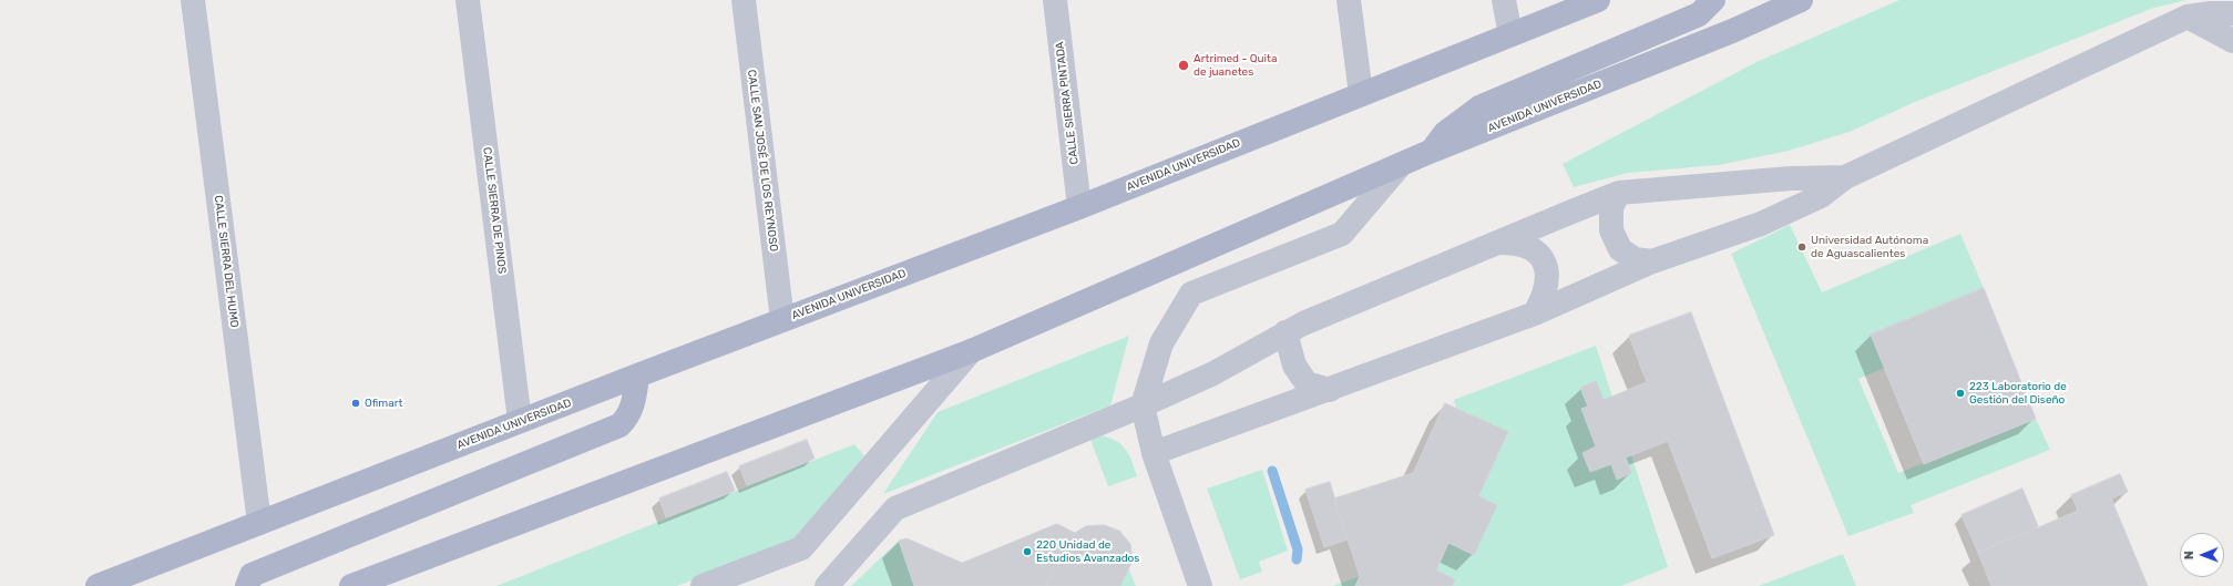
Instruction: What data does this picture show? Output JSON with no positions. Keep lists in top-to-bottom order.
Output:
{
  "streets": {
    "main road": ["AVENIDA UNIVERSIDAD"],
    "street": [
      "CALLE SIERRA PINTADA",
      "CALLE SAN JOSÉ DE LOS REYNOSO",
      "CALLE SIERRA DE PINOS",
      "CALLE SIERRA DEL HUMO"
    ]
  },
  "crossings": [
    ["CALLE SIERRA PINTADA", "AVENIDA UNIVERSIDAD"],
    ["AVENIDA UNIVERSIDAD", "CALLE SAN JOSÉ DE LOS REYNOSO"],
    ["AVENIDA UNIVERSIDAD", "CALLE SIERRA DE PINOS"],
    ["AVENIDA UNIVERSIDAD", "CALLE SIERRA DEL HUMO"]
  ],
  "places": [
    "Artrimed - Quita de juanetes",
    "Universidad Autónoma de Aguascalientes",
    "223 Laboratorio de Gestión del Diseño",
    "Ofimart",
    "220 Unidad de Estudios Avanzados"
  ],
  "north": "left"
}
